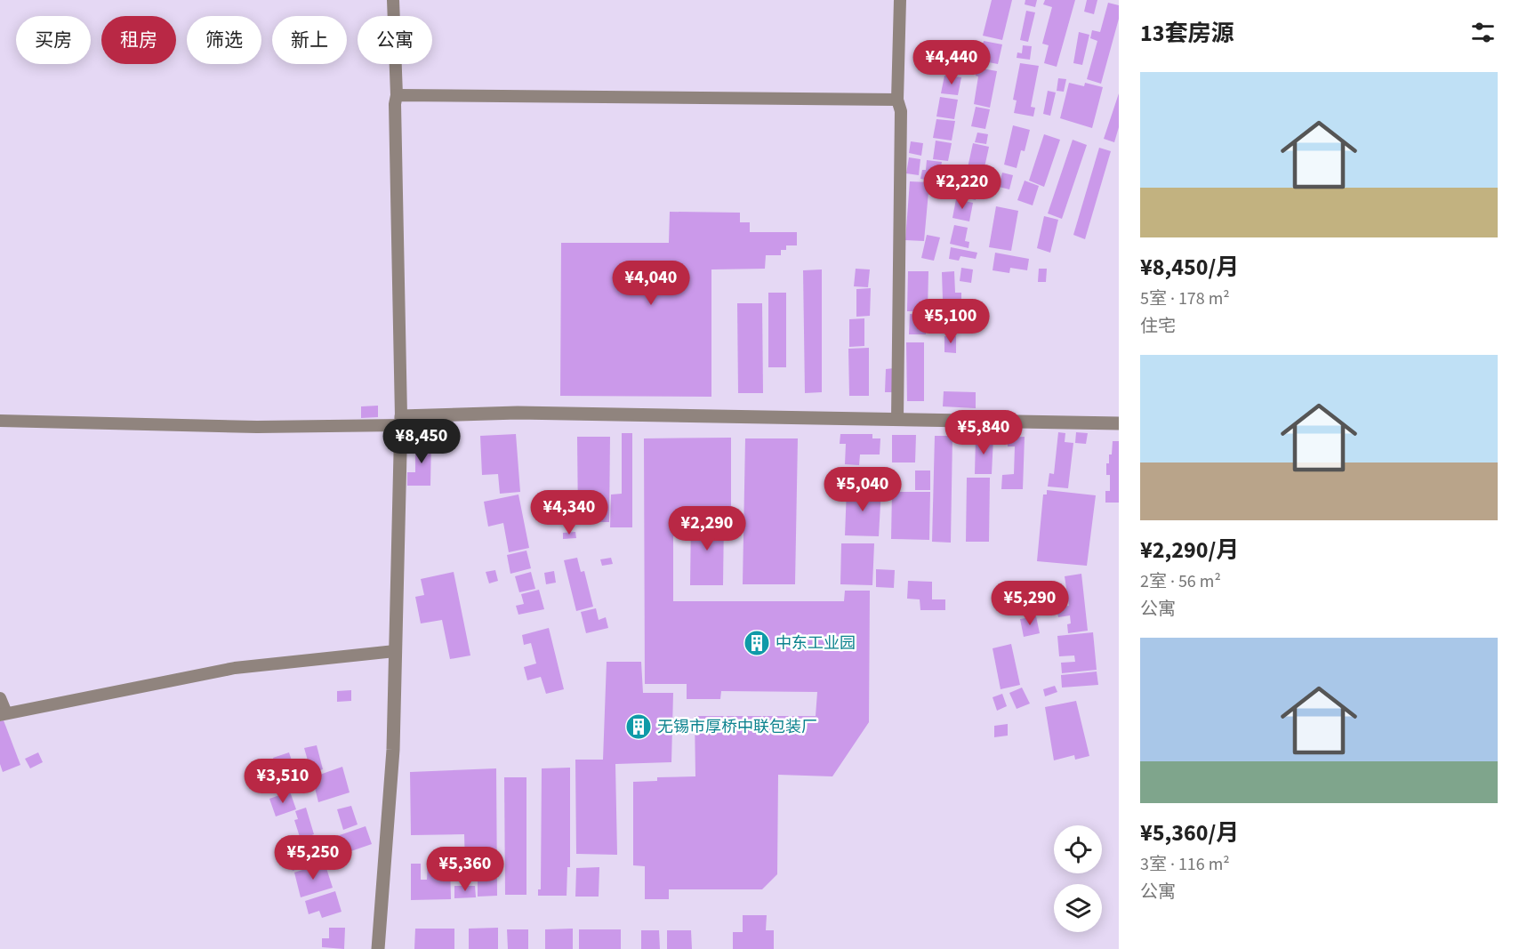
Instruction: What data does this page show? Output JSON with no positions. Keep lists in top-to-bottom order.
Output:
{
  "places": {
    "building": ["中东工业园", "无锡市厚桥中联包装厂"]
  },
  "page": {
    "heading": "13套房源",
    "chip": [
      "买房",
      "租房",
      "筛选",
      "新上",
      "公寓"
    ],
    "price": [
      "¥4,440",
      "¥2,220",
      "¥4,040",
      "¥5,100",
      "¥5,840",
      "¥8,450",
      "¥5,040",
      "¥4,340",
      "¥2,290",
      "¥5,290",
      "¥3,510",
      "¥5,250",
      "¥5,360"
    ],
    "list": [
      {
        "name": "¥8,450/月",
        "note": "5室 · 178 m² · 住宅"
      },
      {
        "name": "¥2,290/月",
        "note": "2室 · 56 m² · 公寓"
      },
      {
        "name": "¥5,360/月",
        "note": "3室 · 116 m² · 公寓"
      }
    ]
  }
}
